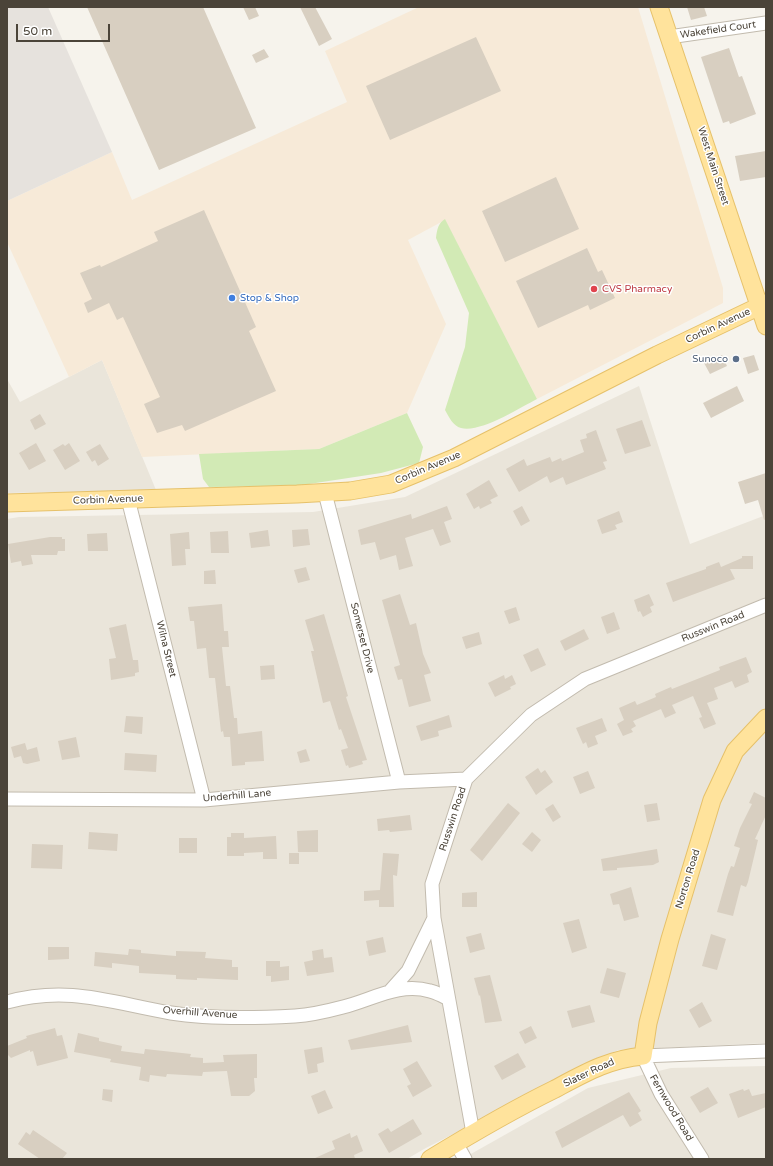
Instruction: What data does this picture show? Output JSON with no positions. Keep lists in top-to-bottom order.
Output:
{
  "streets": {
    "main road": [
      "West Main Street",
      "Corbin Avenue",
      "Norton Road",
      "Slater Road"
    ],
    "street": [
      "Wakefield Court",
      "Russwin Road",
      "Somerset Drive",
      "Wilna Street",
      "Underhill Lane",
      "Overhill Avenue",
      "Fernwood Road"
    ]
  },
  "crossings": [
    ["Wakefield Court", "West Main Street"],
    ["West Main Street", "Corbin Avenue"],
    ["Corbin Avenue", "Somerset Drive"],
    ["Corbin Avenue", "Wilna Street"],
    ["Russwin Road", "Underhill Lane"],
    ["Russwin Road", "Overhill Avenue"],
    ["Russwin Road", "Slater Road"],
    ["Somerset Drive", "Underhill Lane"],
    ["Wilna Street", "Underhill Lane"],
    ["Norton Road", "Slater Road"],
    ["Norton Road", "Fernwood Road"],
    ["Slater Road", "Fernwood Road"]
  ],
  "places": ["CVS Pharmacy", "Stop & Shop", "Sunoco"],
  "scale_bar": "50 m"
}
